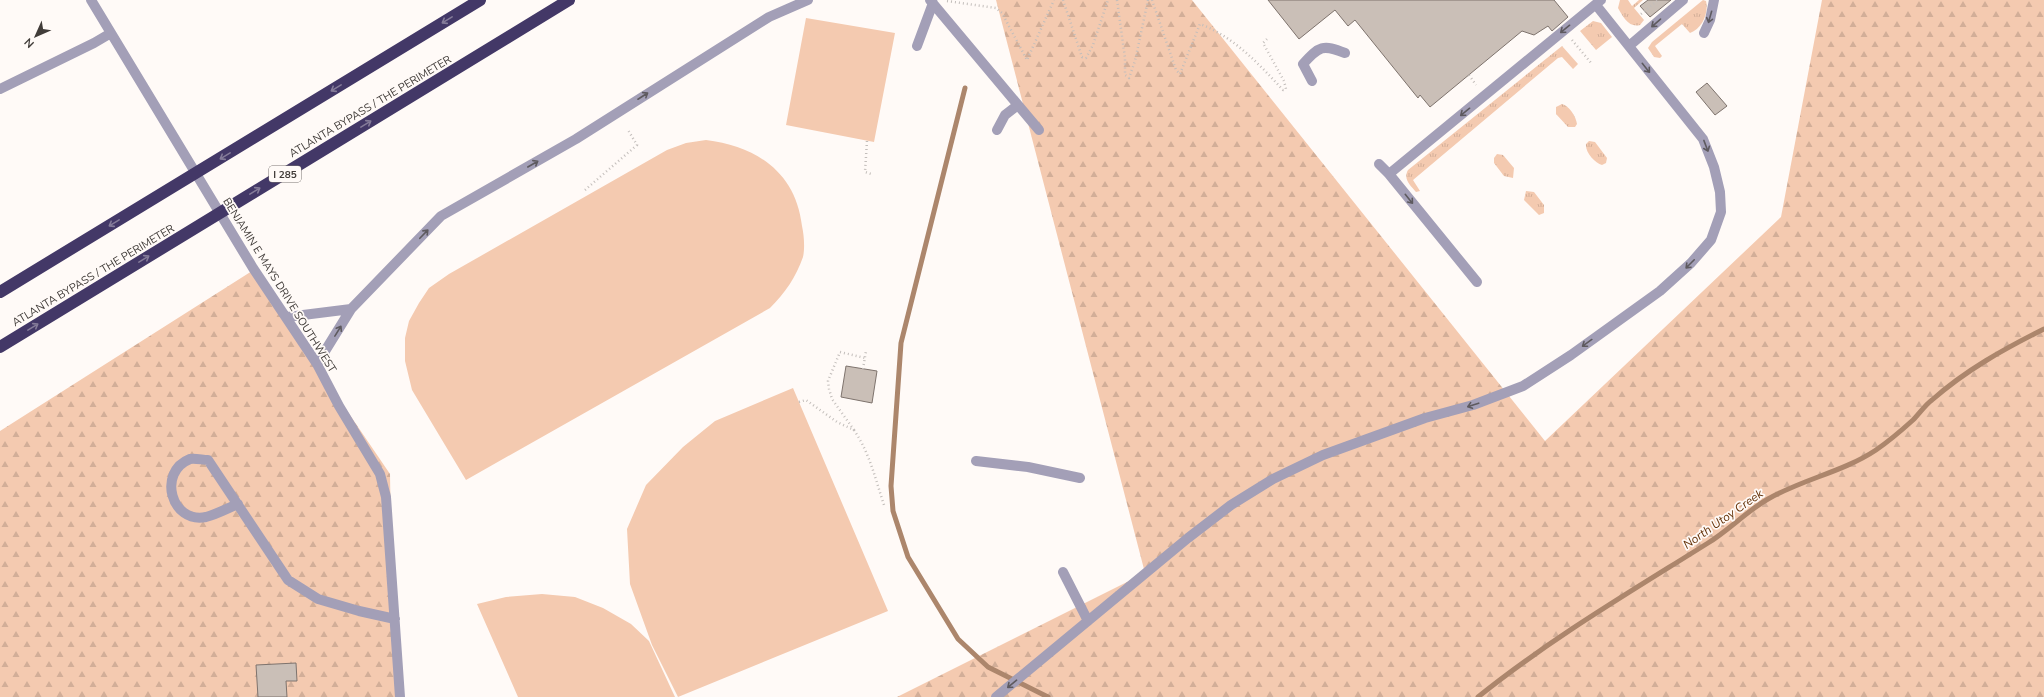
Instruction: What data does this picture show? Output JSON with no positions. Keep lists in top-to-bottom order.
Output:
{
  "streets": {
    "highway": ["ATLANTA BYPASS / THE PERIMETER", "I 285"],
    "street": ["BENJAMIN E MAYS DRIVE SOUTHWEST"]
  },
  "water": ["North Utoy Creek"],
  "north": "bottom left"
}
